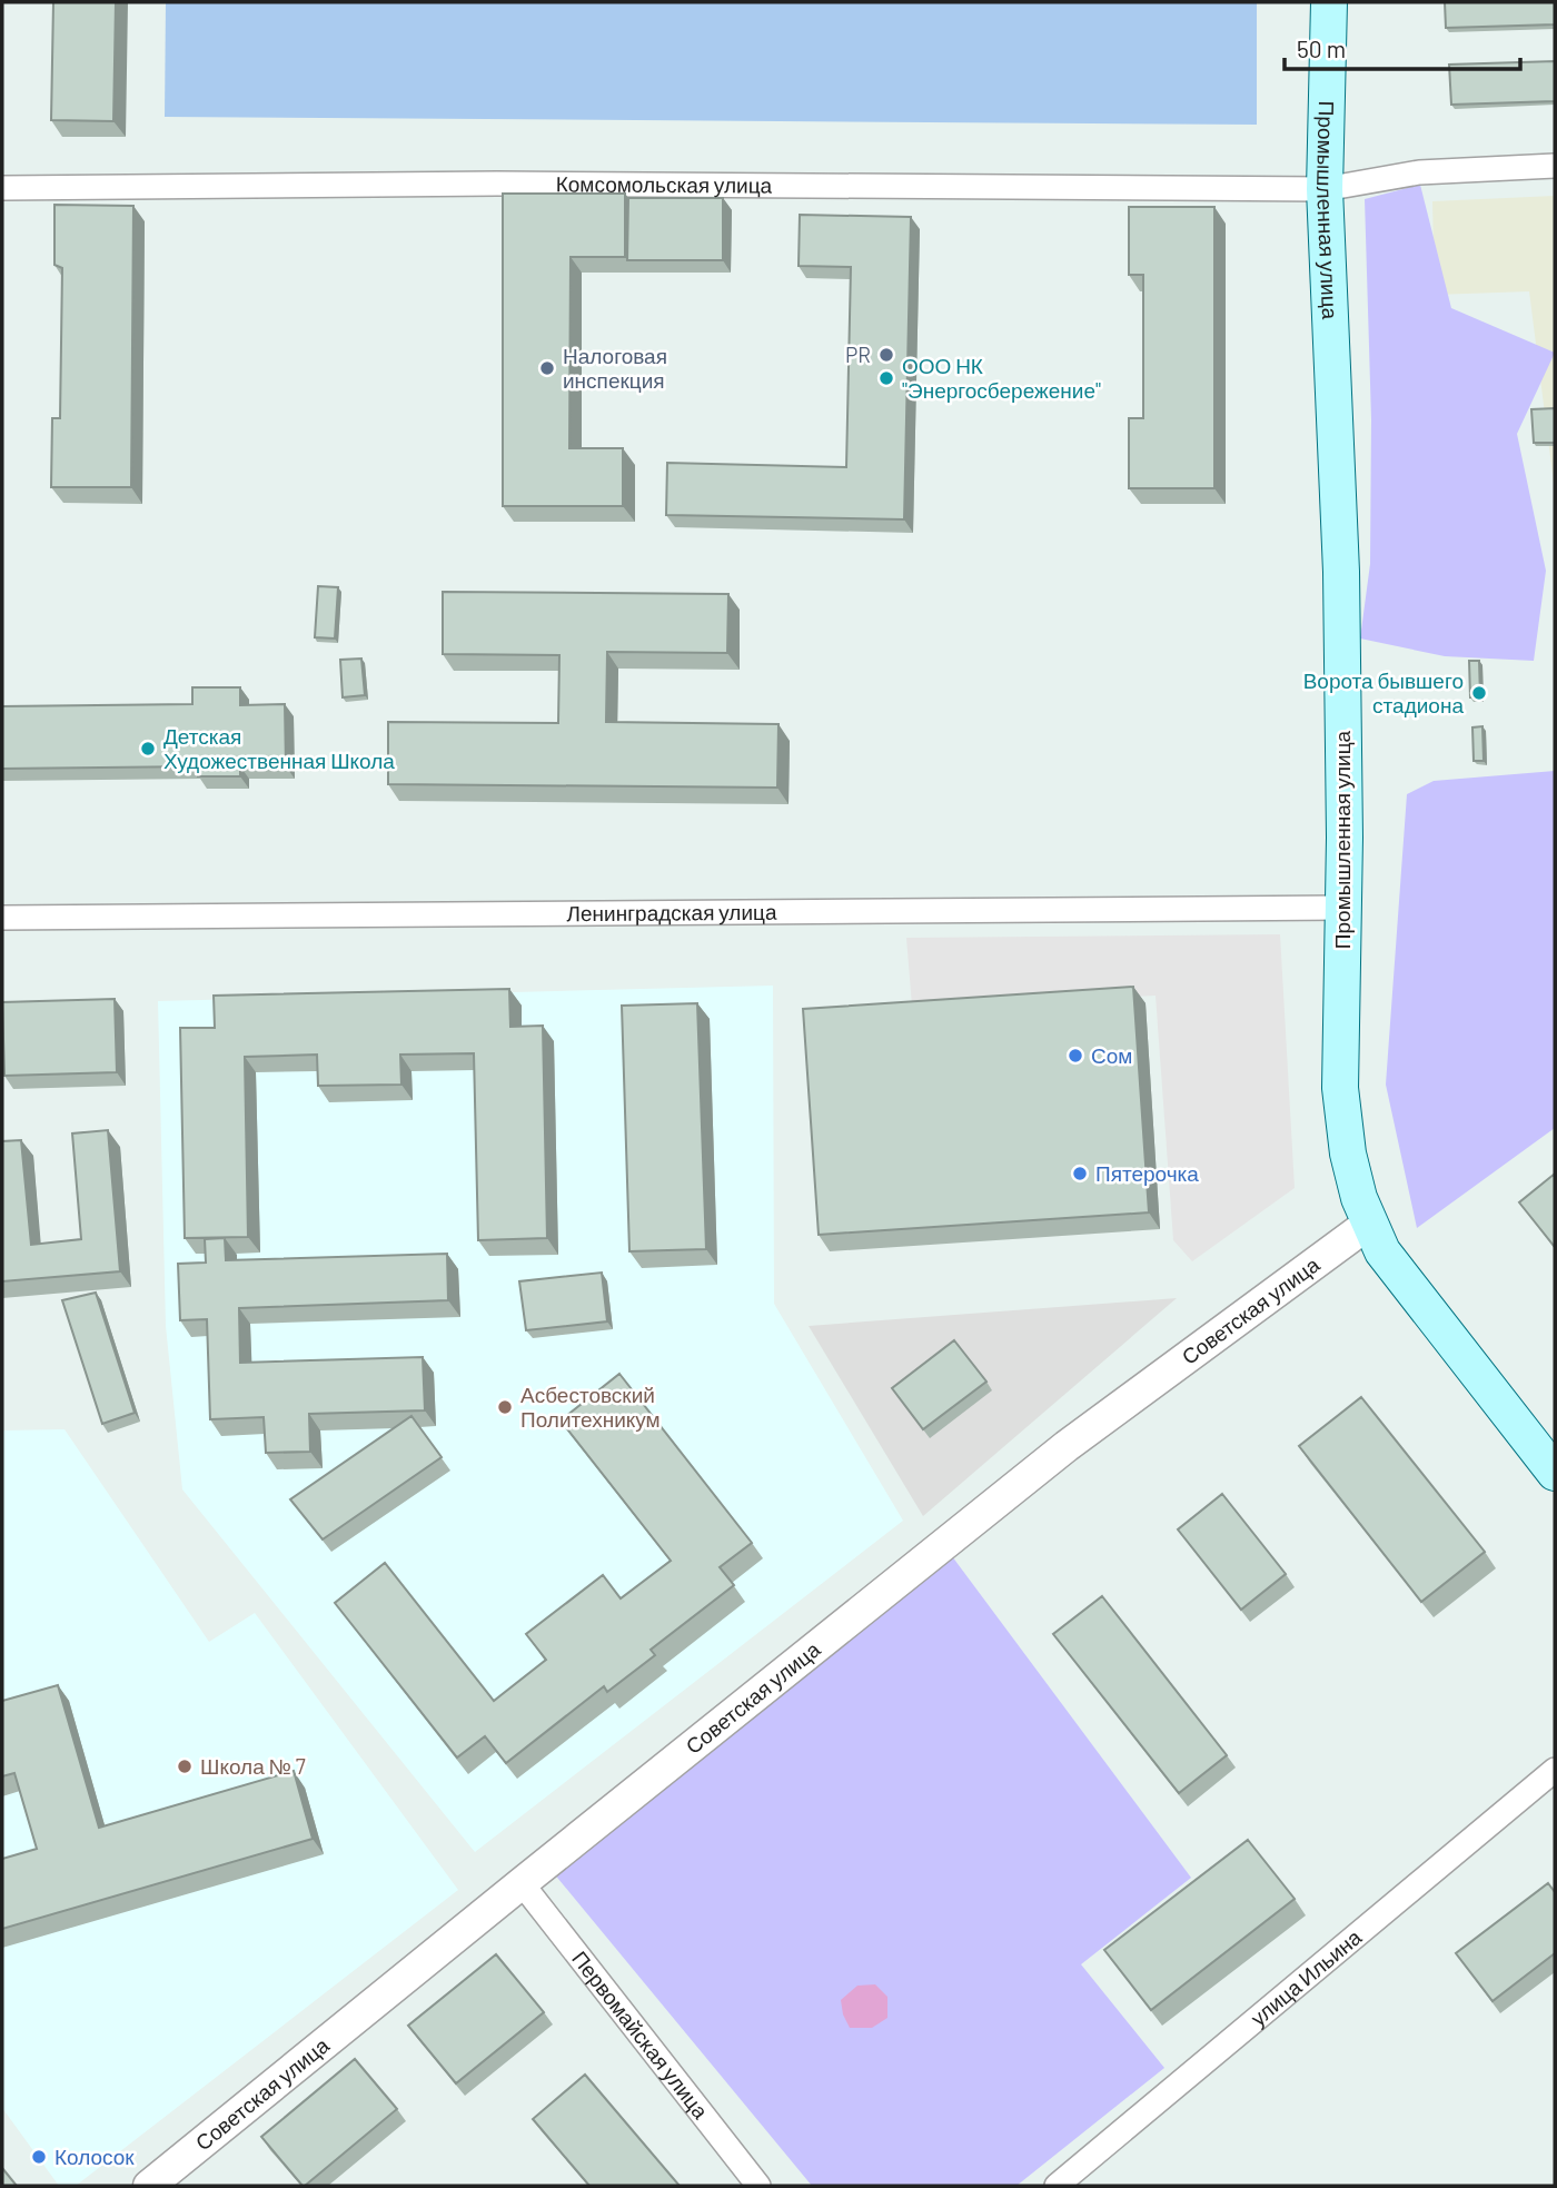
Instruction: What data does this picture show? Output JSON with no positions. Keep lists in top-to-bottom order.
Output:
{
  "streets": {
    "main road": ["Промышленная улица"],
    "street": [
      "Комсомольская улица",
      "Ленинградская улица",
      "Советская улица",
      "улица Ильина",
      "Первомайская улица"
    ]
  },
  "crossings": [
    ["Комсомольская улица", "Промышленная улица"],
    ["Промышленная улица", "Ленинградская улица"],
    ["Промышленная улица", "Советская улица"],
    ["Советская улица", "Первомайская улица"]
  ],
  "places": [
    "PR",
    "Налоговая инспекция",
    "ООО НК \"Энергосбережение\"",
    "Ворота бывшего стадиона",
    "Детская Художественная Школа",
    "Сом",
    "Пятерочка",
    "Асбестовский Политехникум",
    "Школа № 7",
    "Колосок"
  ],
  "scale_bar": "50 m"
}
